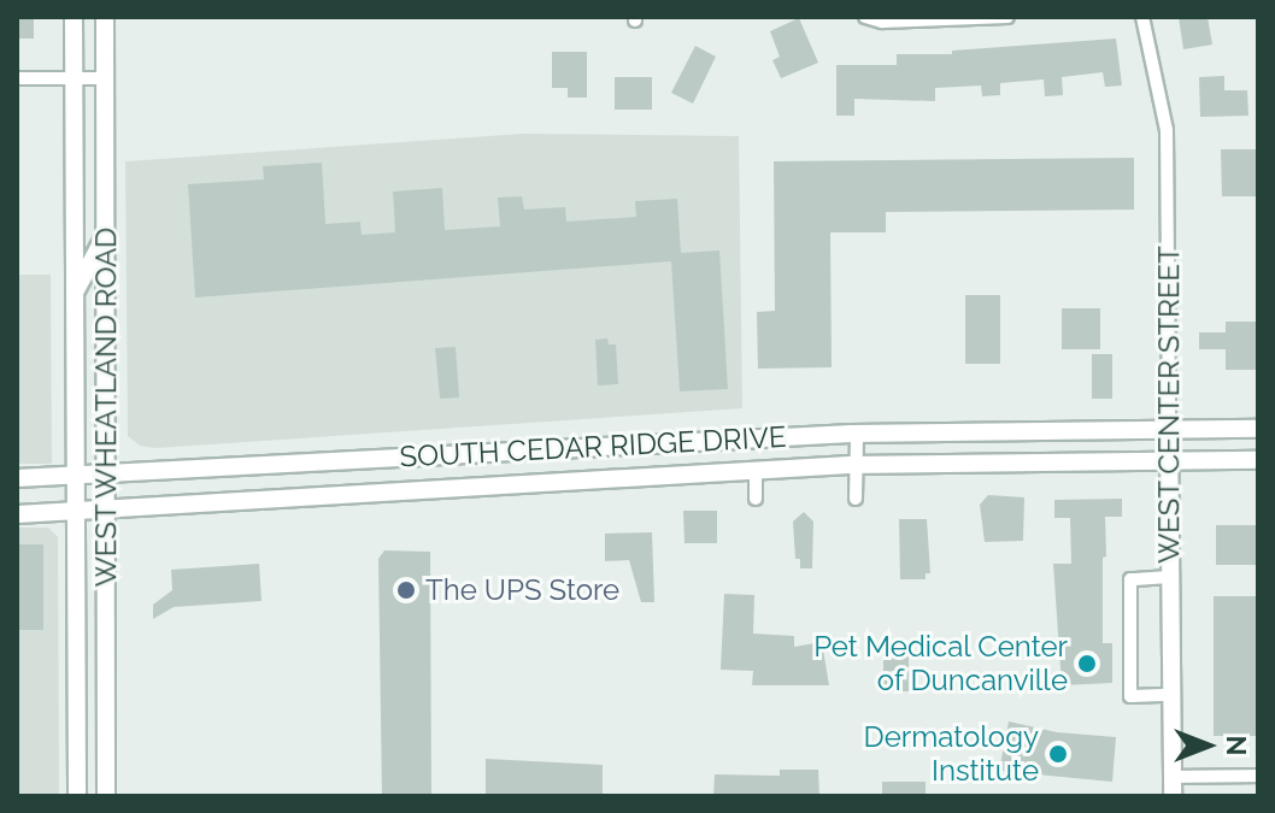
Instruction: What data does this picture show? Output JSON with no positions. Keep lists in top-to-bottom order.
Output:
{
  "streets": {
    "main road": ["WEST CENTER STREET", "WEST WHEATLAND ROAD", "SOUTH CEDAR RIDGE DRIVE"]
  },
  "crossings": [
    ["WEST CENTER STREET", "SOUTH CEDAR RIDGE DRIVE"],
    ["WEST WHEATLAND ROAD", "SOUTH CEDAR RIDGE DRIVE"]
  ],
  "places": ["The UPS Store", "Pet Medical Center of Duncanville", "Dermatology Institute"],
  "north": "right"
}
